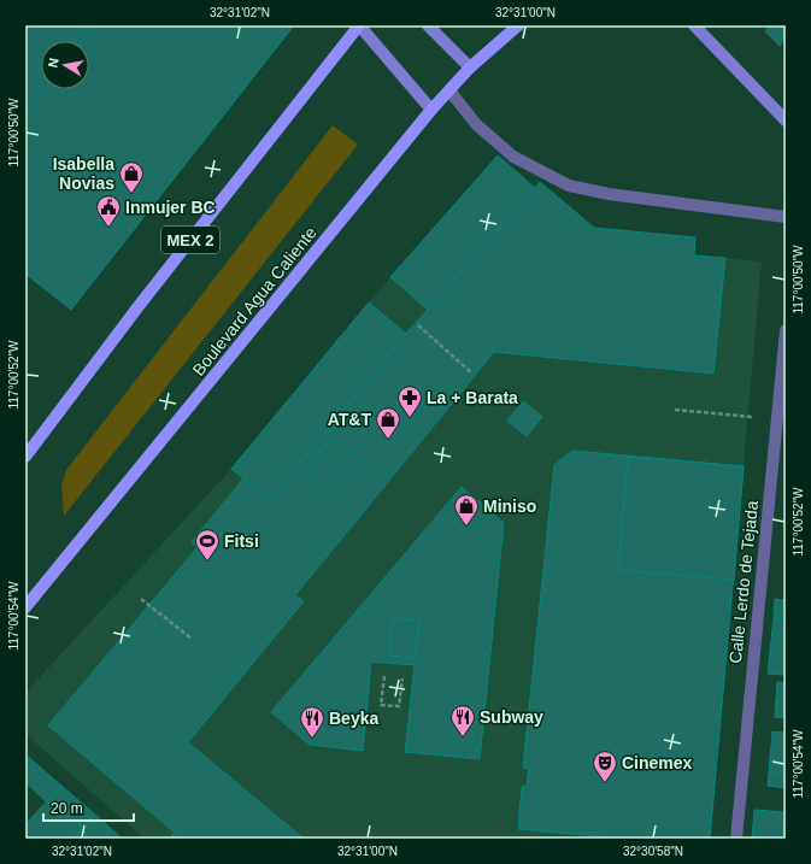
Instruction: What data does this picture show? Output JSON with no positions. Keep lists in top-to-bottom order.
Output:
{
  "streets": {
    "main road": ["MEX 2", "Boulevard Agua Caliente"],
    "street": ["Calle Lerdo de Tejada"]
  },
  "places": {
    "shop": ["Isabella Novias", "AT&T", "Miniso"],
    "public building": ["Inmujer BC"],
    "pharmacy": ["La + Barata"],
    "sports": ["Fitsi"],
    "restaurant": ["Subway", "Beyka"],
    "theatre": ["Cinemex"]
  },
  "scale_bar": "20 m",
  "north": "left",
  "coordinates": [
    "32°31'02\"N",
    "32°31'00\"N",
    "117°00'50\"W",
    "117°00'52\"W",
    "117°00'54\"W",
    "32°30'58\"N"
  ]
}
